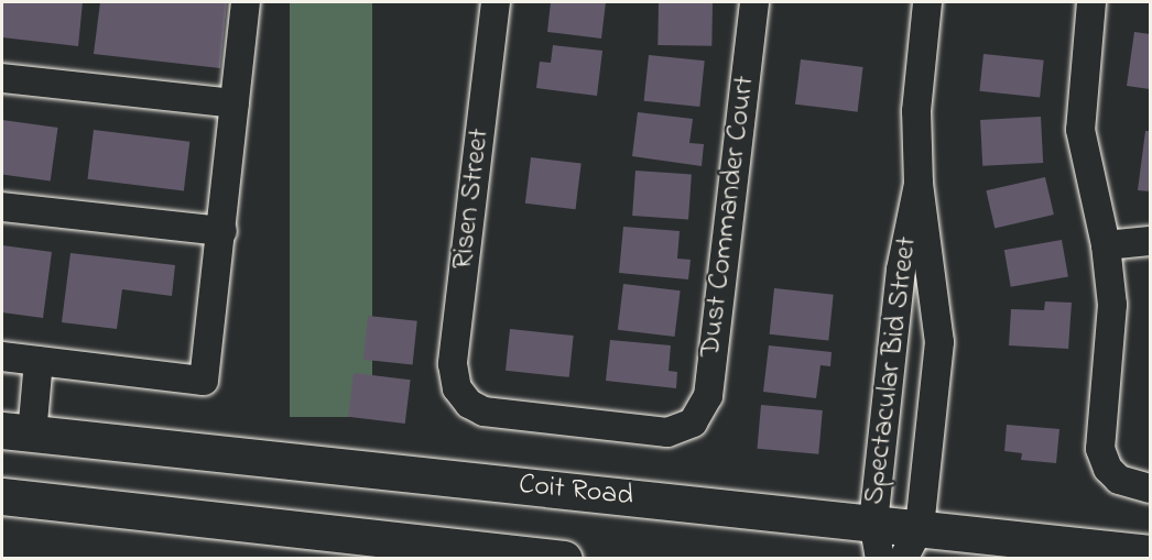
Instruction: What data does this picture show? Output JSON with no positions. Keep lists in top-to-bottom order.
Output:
{
  "streets": {
    "main road": ["Coit Road"],
    "street": ["Risen Street", "Dust Commander Court", "Spectacular Bid Street"]
  },
  "crossings": [
    ["Risen Street", "Dust Commander Court"],
    ["Spectacular Bid Street", "Coit Road"]
  ]
}
